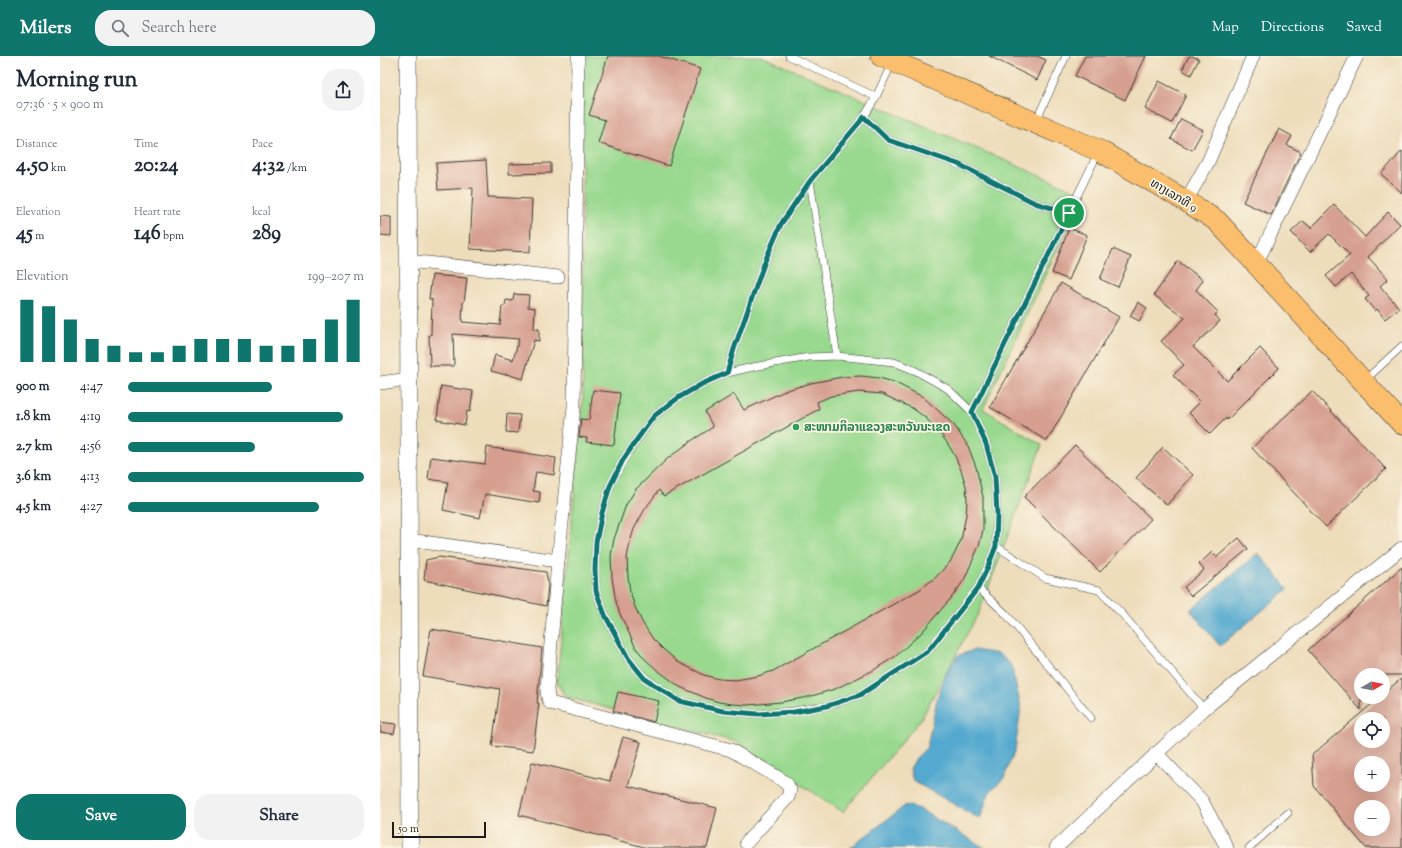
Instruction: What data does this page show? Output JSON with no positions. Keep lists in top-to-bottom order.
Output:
{
  "streets": {
    "main road": ["ທາງເລກທີ 9"]
  },
  "places": ["ສະໜາມກິລາແຂວງສະຫວັນນະເຂດ"],
  "scale_bar": "50 m",
  "north": "right",
  "page": {
    "header": "Milers",
    "search": "Search here",
    "nav": ["Map", "Directions", "Saved"],
    "heading": ["Morning run", "07:36 · 5 × 900 m"],
    "stats": [
      ["Distance", "4.50 km"],
      ["Time", "20:24"],
      ["Pace", "4:32 /km"],
      ["Elevation", "45 m"],
      ["Heart rate", "146 bpm"],
      ["kcal", "289"]
    ],
    "chart": ["Elevation", "199–207 m"],
    "list": [
      {
        "name": "900 m",
        "note": "4:47"
      },
      {
        "name": "1.8 km",
        "note": "4:19"
      },
      {
        "name": "2.7 km",
        "note": "4:56"
      },
      {
        "name": "3.6 km",
        "note": "4:13"
      },
      {
        "name": "4.5 km",
        "note": "4:27"
      }
    ],
    "map_buttons": ["+", "−"],
    "buttons": ["Save", "Share"],
    "scale": "50 m"
  }
}
